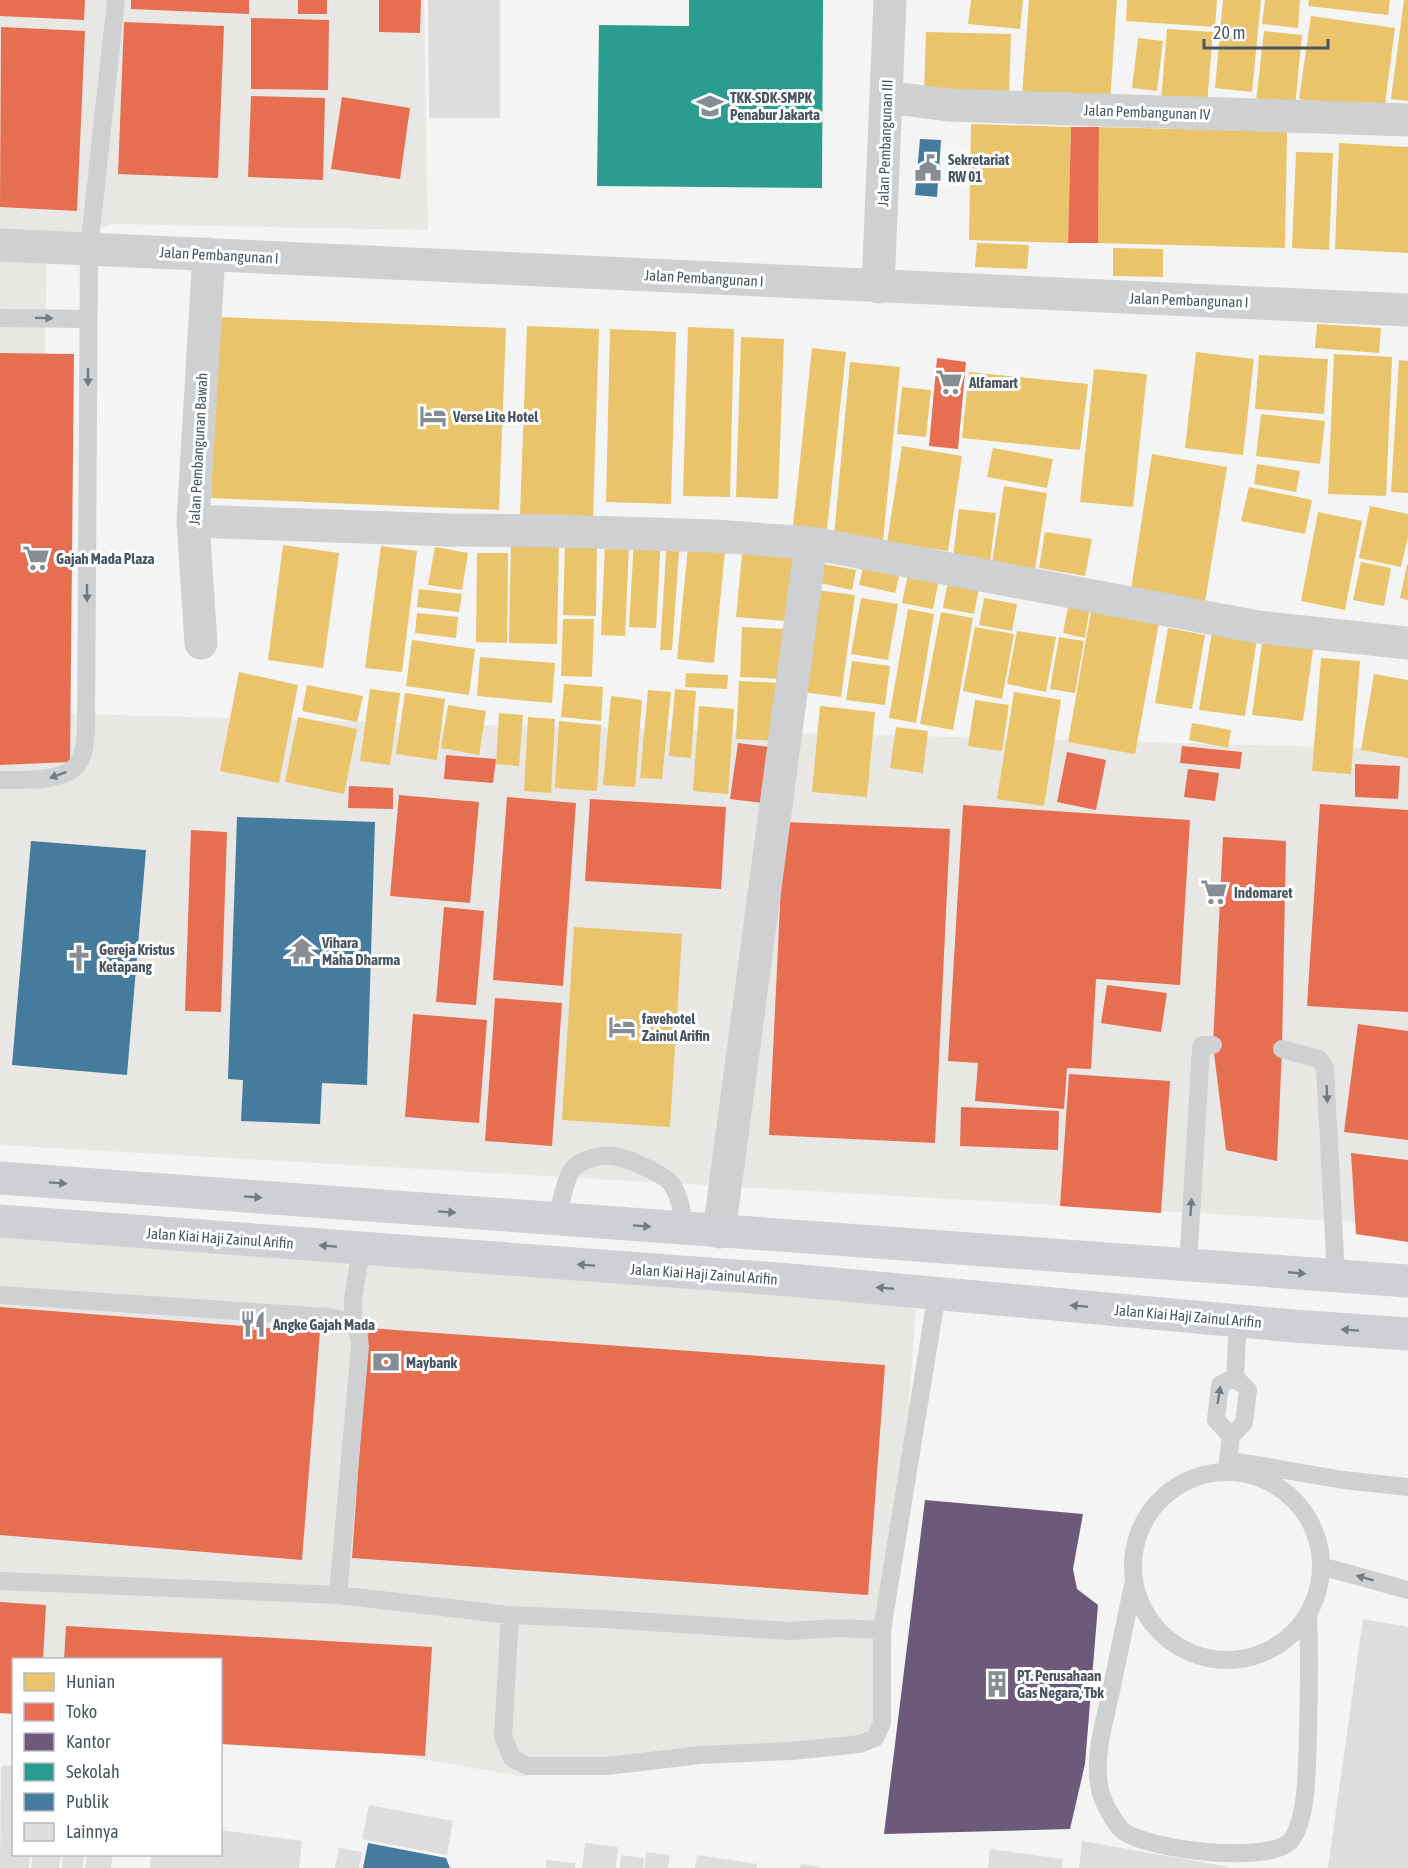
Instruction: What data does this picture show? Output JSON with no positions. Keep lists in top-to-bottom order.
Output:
{
  "streets": {
    "main road": ["Jalan Kiai Haji Zainul Arifin"],
    "street": [
      "Jalan Pembangunan IV",
      "Jalan Pembangunan III",
      "Jalan Pembangunan I",
      "Jalan Pembangunan Bawah"
    ]
  },
  "crossings": [
    ["Jalan Pembangunan IV", "Jalan Pembangunan III"],
    ["Jalan Pembangunan III", "Jalan Pembangunan I"],
    ["Jalan Pembangunan I", "Jalan Pembangunan Bawah"]
  ],
  "places": {
    "school or university": ["TKK-SDK-SMPK Penabur Jakarta"],
    "public building": ["Sekretariat RW 01"],
    "supermarket": ["Alfamart", "Gajah Mada Plaza", "Indomaret"],
    "hotel": ["Verse Lite Hotel", "favehotel Zainul Arifin"],
    "temple": ["Vihara Maha Dharma"],
    "church": ["Gereja Kristus Ketapang"],
    "restaurant": ["Angke Gajah Mada"],
    "bank": ["Maybank"],
    "building": ["PT. Perusahaan Gas Negara, Tbk"]
  },
  "legend": [
    "Hunian",
    "Toko",
    "Kantor",
    "Sekolah",
    "Publik",
    "Lainnya"
  ],
  "scale_bar": "20 m"
}
